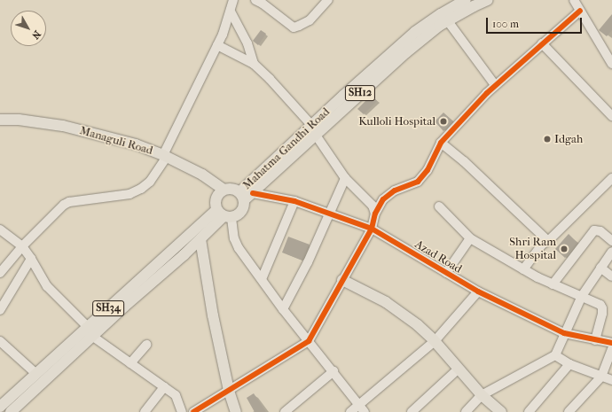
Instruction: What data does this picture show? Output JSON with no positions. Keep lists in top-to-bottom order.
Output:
{
  "streets": {
    "main road": [
      "SH12",
      "Managuli Road",
      "Mahatma Gandhi Road",
      "SH34"
    ],
    "street": ["Azad Road"]
  },
  "crossings": [
    ["Managuli Road", "Mahatma Gandhi Road"],
    ["Managuli Road", "SH34"],
    ["Mahatma Gandhi Road", "Azad Road"],
    ["Mahatma Gandhi Road", "SH34"]
  ],
  "places": ["Kulloli Hospital", "Idgah", "Shri Ram Hospital"],
  "scale_bar": "100 m",
  "north": "bottom right"
}
